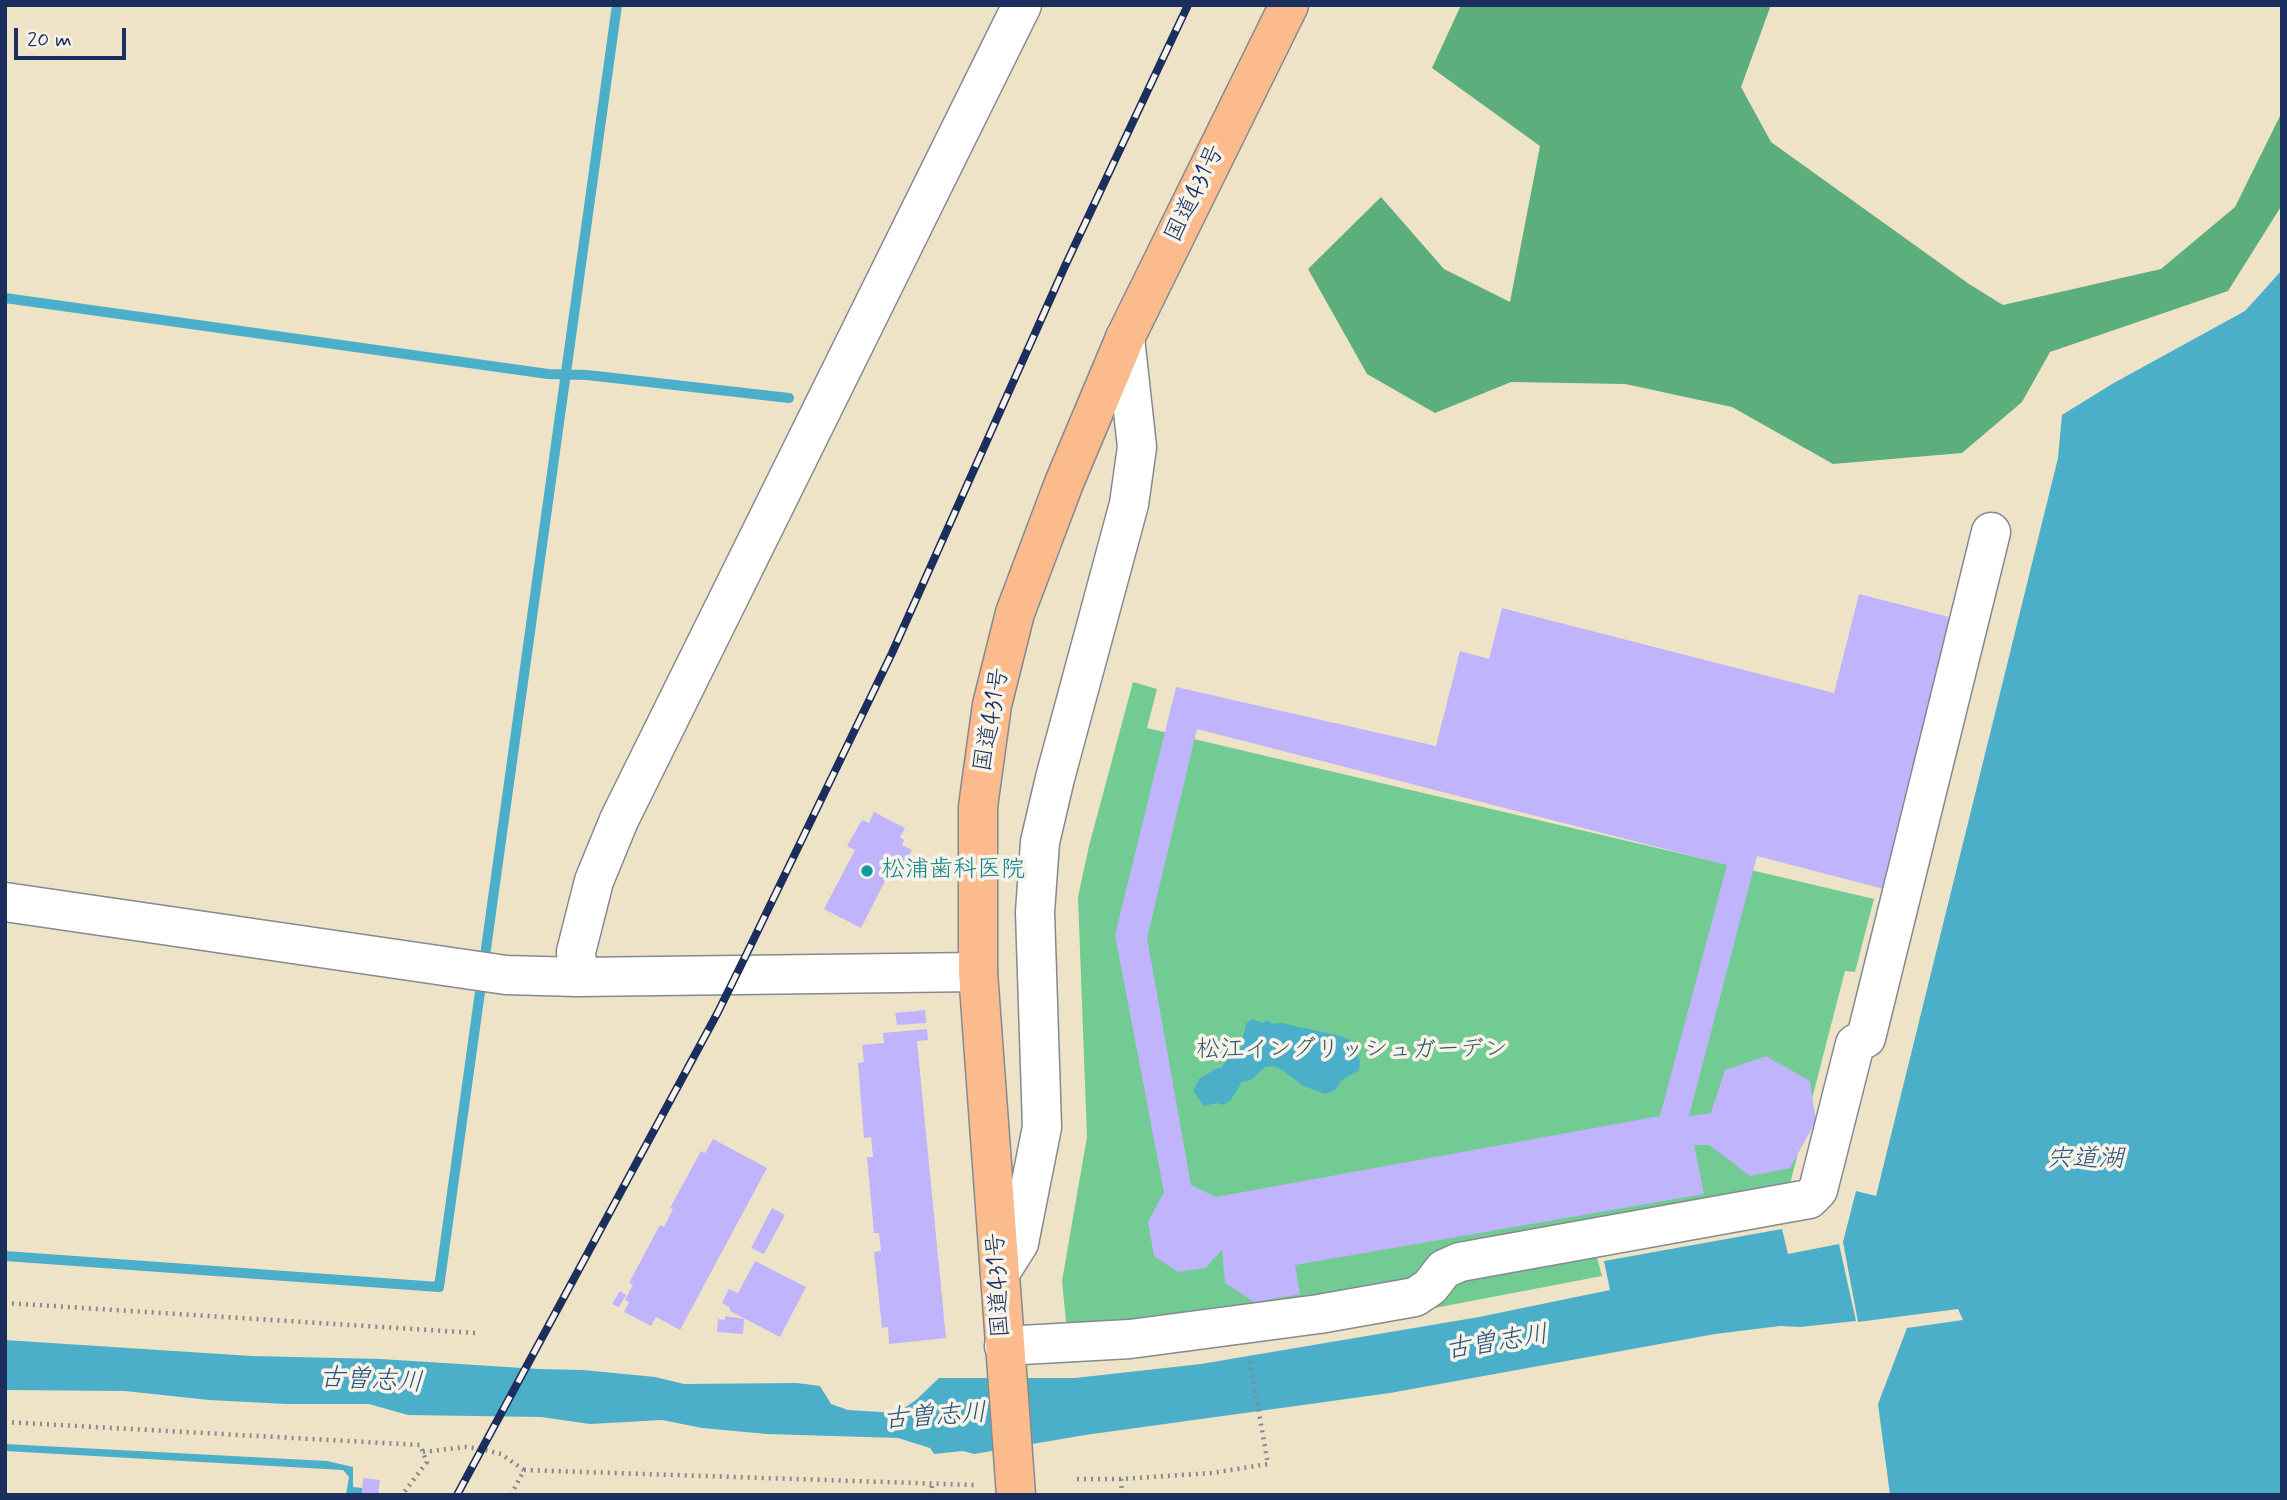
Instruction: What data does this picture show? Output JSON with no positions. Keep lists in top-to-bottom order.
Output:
{
  "streets": {
    "highway": ["国道431号"]
  },
  "water": ["宍道湖", "古曽志川"],
  "parks": ["松江イングリッシュガーデン"],
  "places": ["松浦歯科医院"],
  "scale_bar": "20 m"
}
